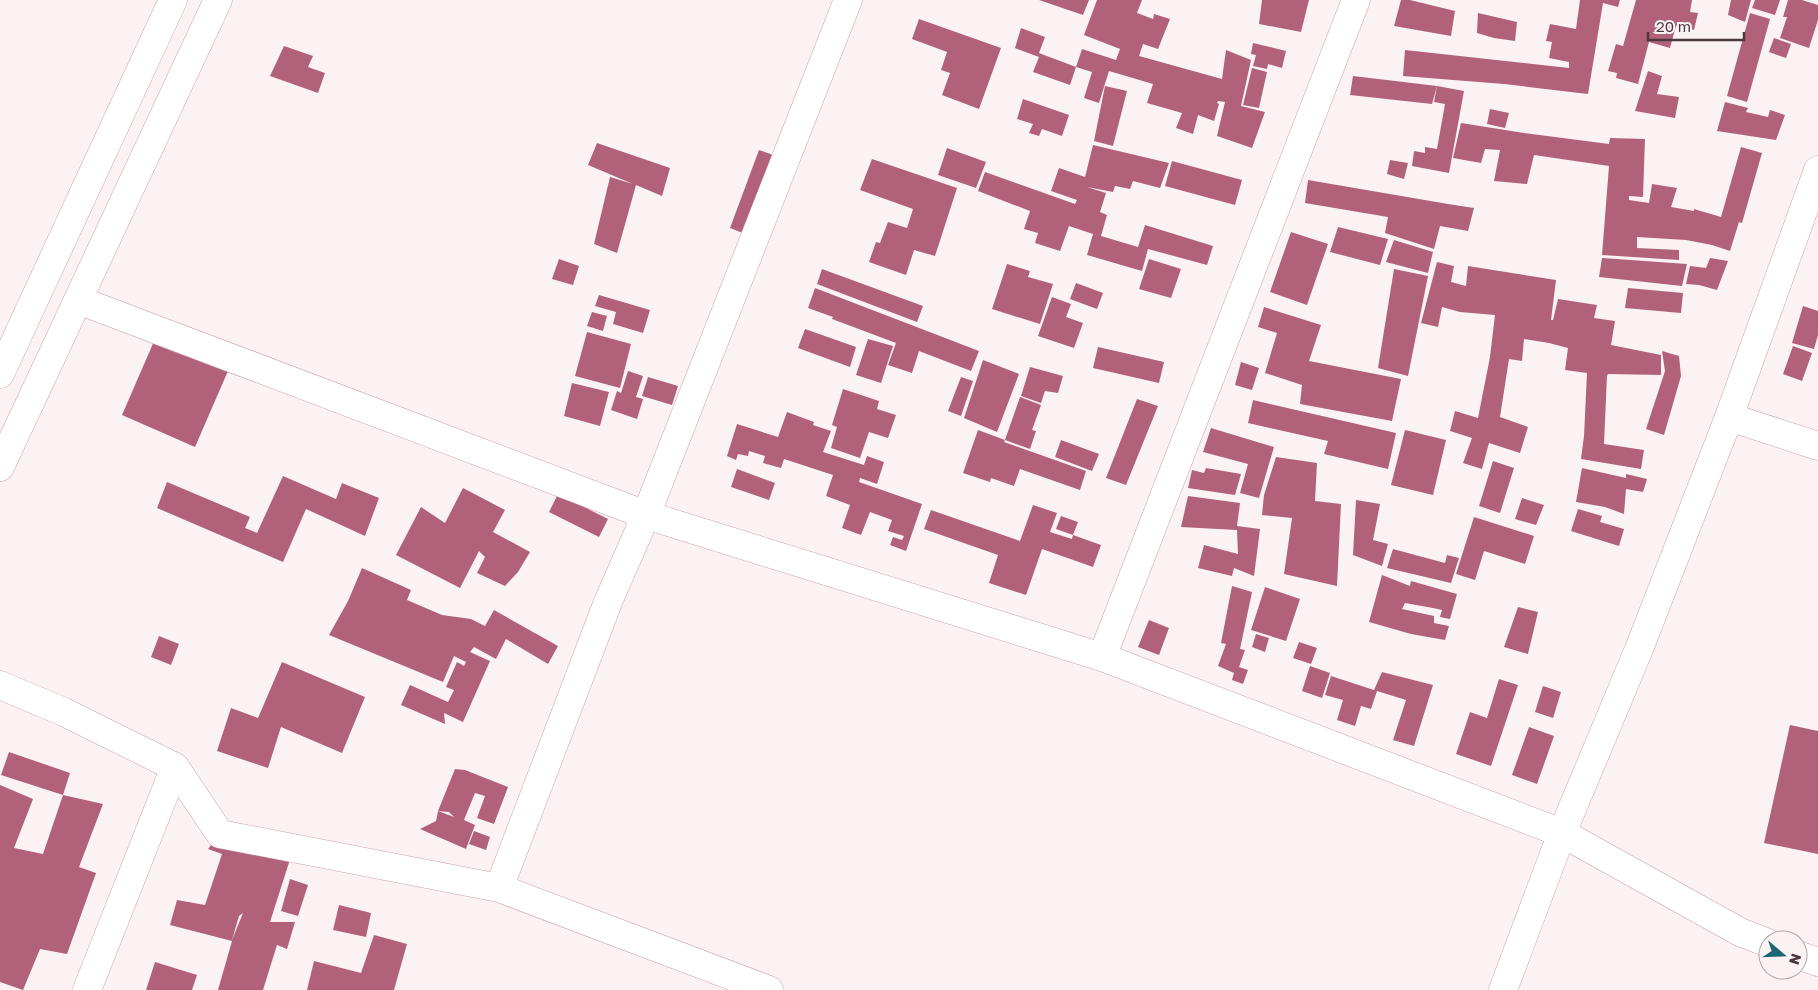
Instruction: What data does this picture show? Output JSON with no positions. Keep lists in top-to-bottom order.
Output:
{
  "scale_bar": "20 m",
  "north": "right"
}
